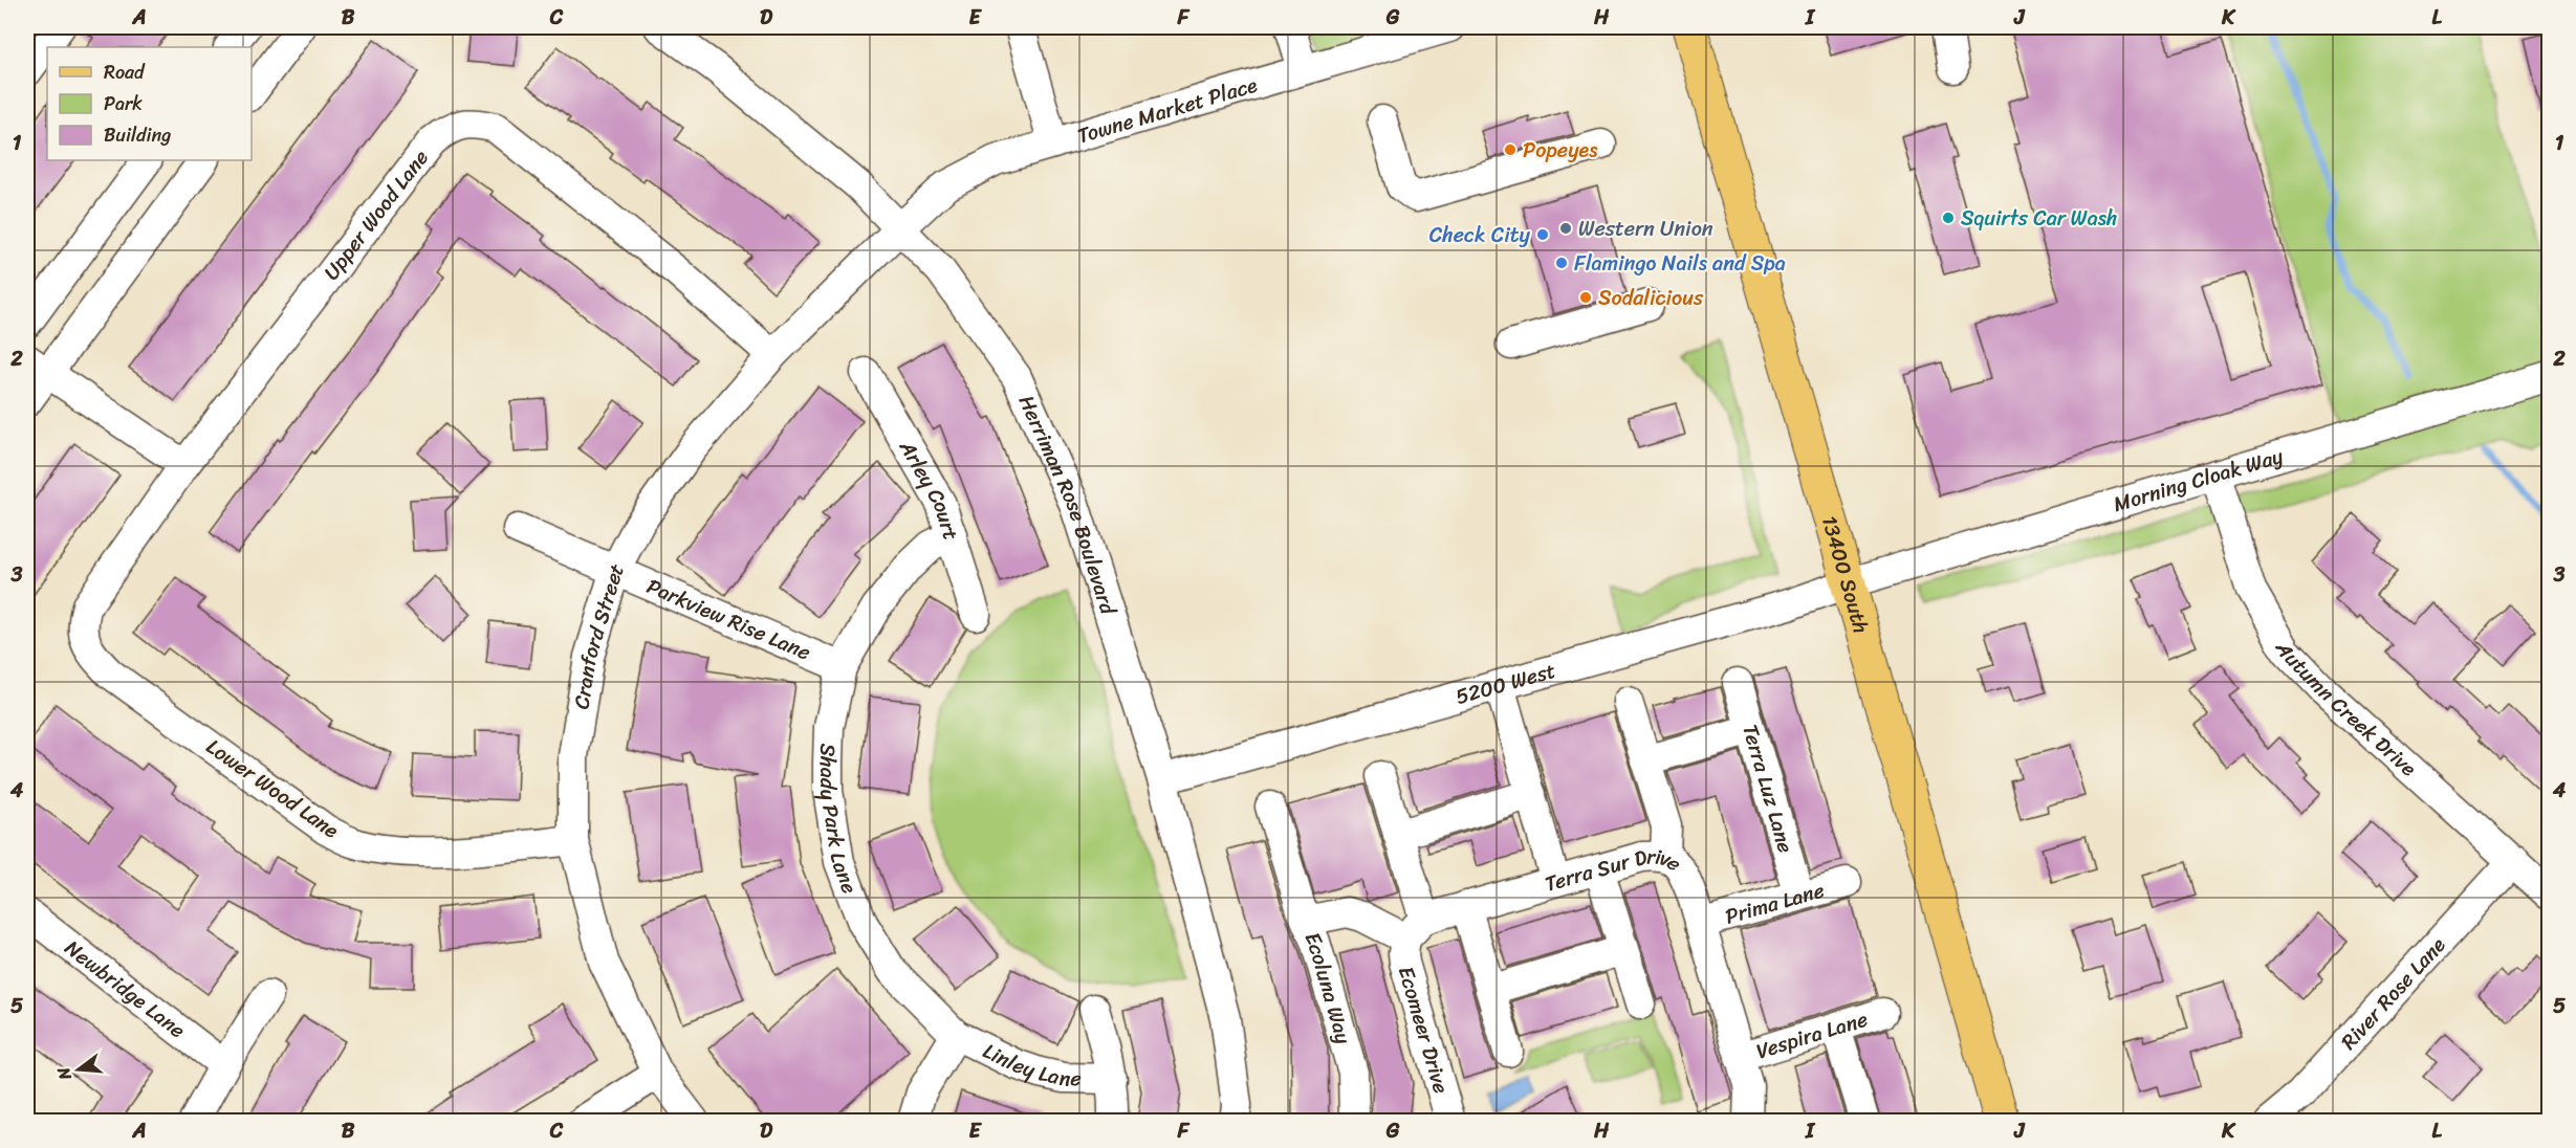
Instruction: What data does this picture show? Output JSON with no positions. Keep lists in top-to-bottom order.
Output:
{
  "streets": {
    "main road": ["13400 South"],
    "street": [
      "Towne Market Place",
      "Upper Wood Lane",
      "Morning Cloak Way",
      "Arley Court",
      "Herriman Rose Boulevard",
      "Parkview Rise Lane",
      "Cranford Street",
      "5200 West",
      "Autumn Creek Drive",
      "Lower Wood Lane",
      "Terra Luz Lane",
      "Shady Park Lane",
      "Terra Sur Drive",
      "Prima Lane",
      "Ecoluna Way",
      "Newbridge Lane",
      "River Rose Lane",
      "Ecomeer Drive",
      "Vespira Lane",
      "Linley Lane"
    ]
  },
  "crossings": [
    ["Towne Market Place", "Herriman Rose Boulevard"],
    ["Towne Market Place", "Cranford Street"],
    ["Upper Wood Lane", "Cranford Street"],
    ["Upper Wood Lane", "Lower Wood Lane"],
    ["Morning Cloak Way", "13400 South"],
    ["Morning Cloak Way", "5200 West"],
    ["Morning Cloak Way", "Autumn Creek Drive"],
    ["Arley Court", "Shady Park Lane"],
    ["Herriman Rose Boulevard", "Cranford Street"],
    ["Herriman Rose Boulevard", "5200 West"],
    ["13400 South", "5200 West"],
    ["Parkview Rise Lane", "Cranford Street"],
    ["Parkview Rise Lane", "Shady Park Lane"],
    ["Cranford Street", "Lower Wood Lane"],
    ["Autumn Creek Drive", "River Rose Lane"],
    ["Terra Luz Lane", "Prima Lane"],
    ["Shady Park Lane", "Linley Lane"],
    ["Terra Sur Drive", "Prima Lane"],
    ["Terra Sur Drive", "Ecoluna Way"],
    ["Terra Sur Drive", "Ecomeer Drive"],
    ["Terra Sur Drive", "Vespira Lane"],
    ["Ecoluna Way", "Ecomeer Drive"]
  ],
  "places": [
    "Popeyes",
    "Squirts Car Wash",
    "Western Union",
    "Check City",
    "Flamingo Nails and Spa",
    "Sodalicious"
  ],
  "legend": ["Road", "Park", "Building"],
  "north": "left",
  "grid": {
    "columns": [
      "A",
      "B",
      "C",
      "D",
      "E",
      "F",
      "G",
      "H",
      "I",
      "J",
      "K",
      "L"
    ],
    "rows": [
      "1",
      "2",
      "3",
      "4",
      "5"
    ]
  }
}
